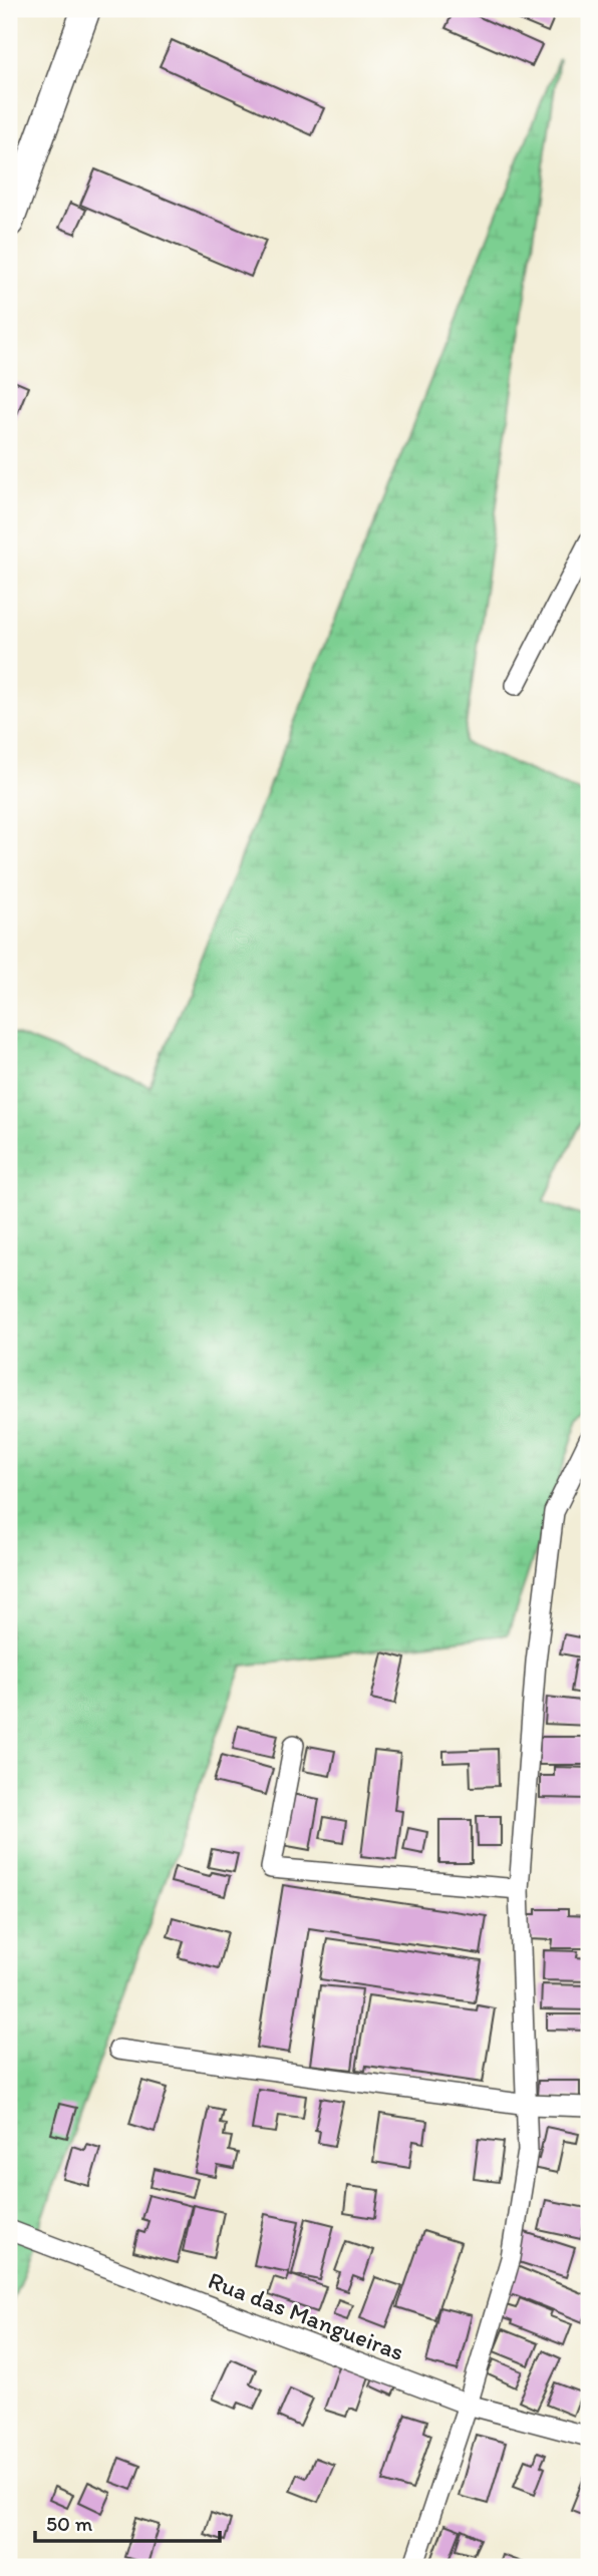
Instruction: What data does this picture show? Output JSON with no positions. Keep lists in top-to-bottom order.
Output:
{
  "streets": {
    "street": ["Rua das Mangueiras"]
  },
  "scale_bar": "50 m"
}
